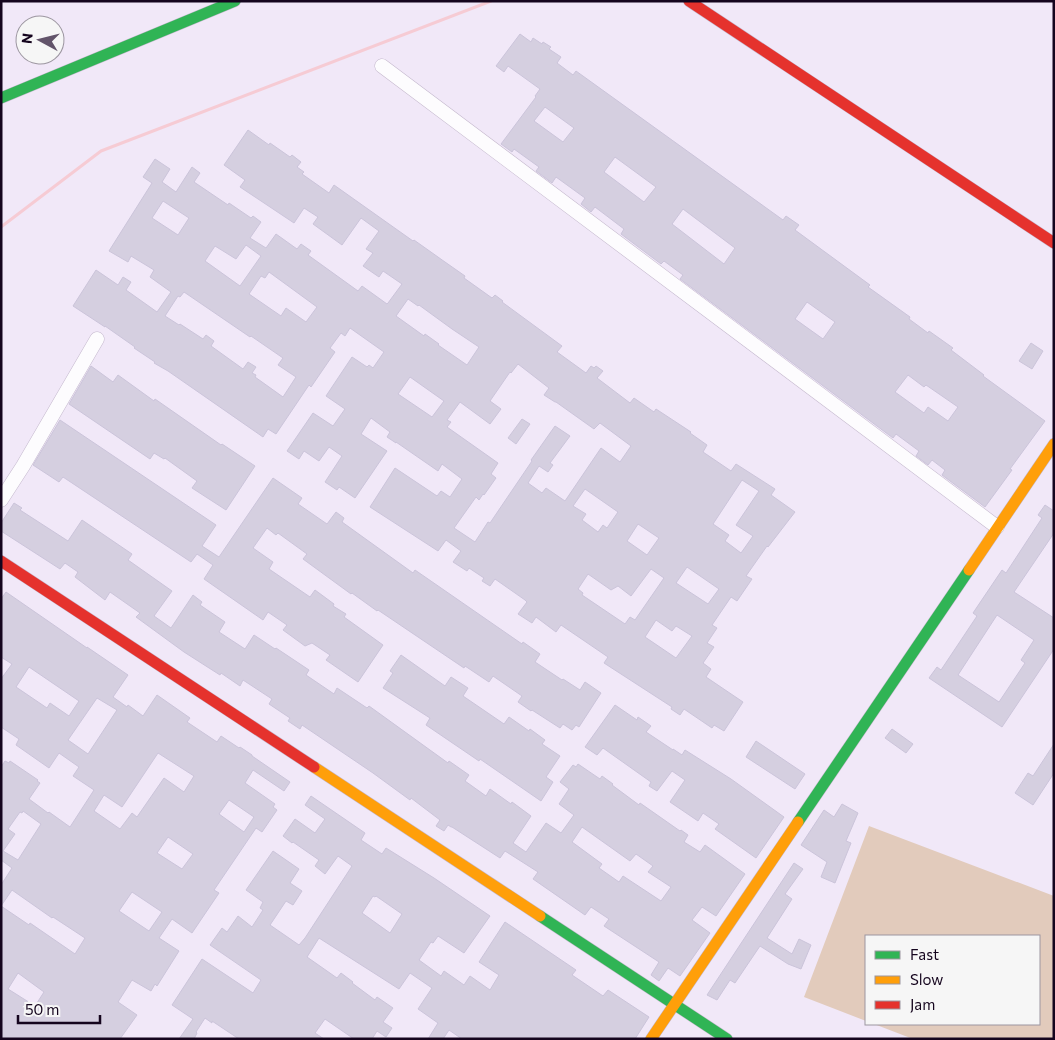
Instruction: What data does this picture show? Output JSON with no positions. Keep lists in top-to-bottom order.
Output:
{
  "legend": ["Fast", "Slow", "Jam"],
  "scale_bar": "50 m",
  "north": "left"
}
